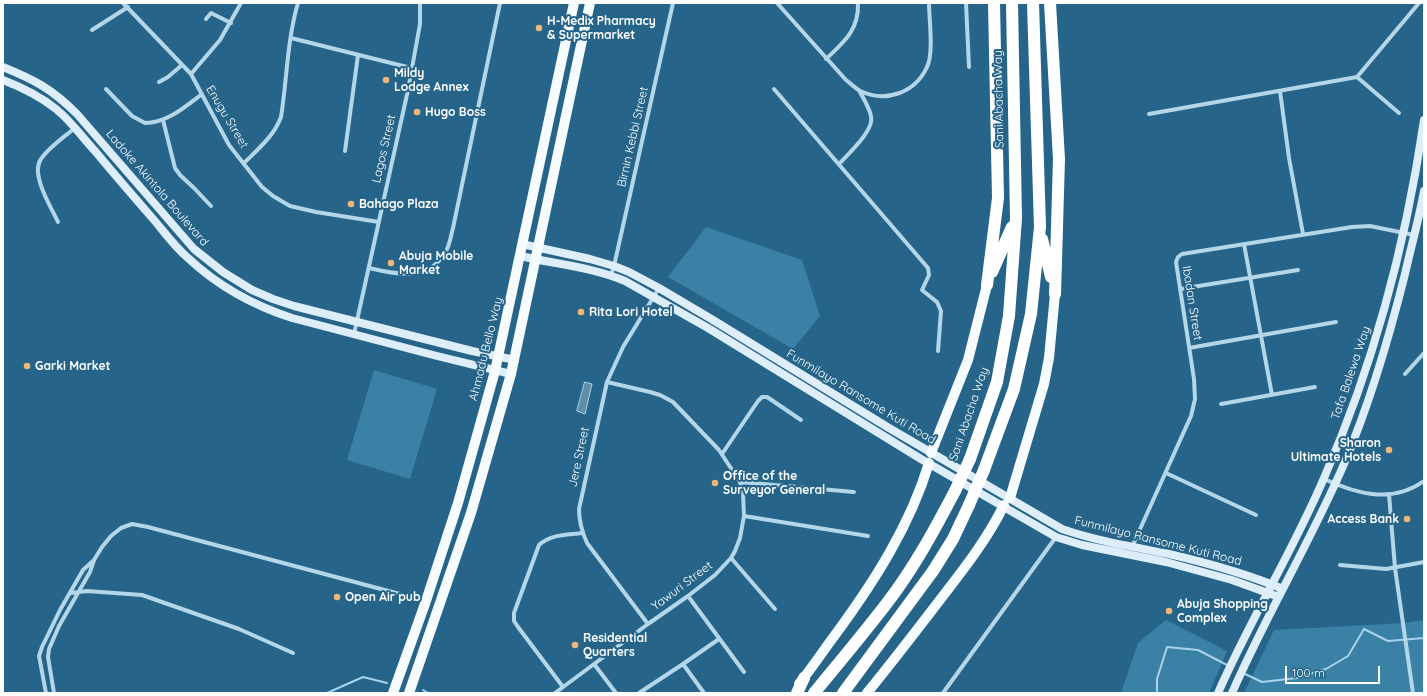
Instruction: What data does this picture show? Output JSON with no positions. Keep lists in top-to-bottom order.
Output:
{
  "streets": {
    "highway": ["Sani Abacha Way"],
    "main road": ["Ahmadu Bello Way"],
    "street": [
      "Enugu Street",
      "Birnin Kebbi Street",
      "Lagos Street",
      "Ladoke Akintola Boulevard",
      "Ibadan Street",
      "Tafa Balewa Way",
      "Funmilayo Ransome Kuti Road",
      "Jere Street",
      "Yawuri Street"
    ]
  },
  "crossings": [
    ["Sani Abacha Way", "Funmilayo Ransome Kuti Road"],
    ["Enugu Street", "Lagos Street"],
    ["Birnin Kebbi Street", "Funmilayo Ransome Kuti Road"],
    ["Lagos Street", "Ladoke Akintola Boulevard"],
    ["Ladoke Akintola Boulevard", "Ahmadu Bello Way"],
    ["Ibadan Street", "Tafa Balewa Way"],
    ["Ibadan Street", "Funmilayo Ransome Kuti Road"],
    ["Ahmadu Bello Way", "Funmilayo Ransome Kuti Road"],
    ["Tafa Balewa Way", "Funmilayo Ransome Kuti Road"],
    ["Funmilayo Ransome Kuti Road", "Jere Street"],
    ["Jere Street", "Yawuri Street"]
  ],
  "places": [
    "H-Medix Pharmacy & Supermarket",
    "Mildy Lodge Annex",
    "Hugo Boss",
    "Bahago Plaza",
    "Abuja Mobile Market",
    "Rita Lori Hotel",
    "Garki Market",
    "Sharon Ultimate Hotels",
    "Office of the Surveyor General",
    "Access Bank",
    "Open Air pub",
    "Abuja Shopping Complex",
    "Residential Quarters"
  ],
  "scale_bar": "100 m"
}
